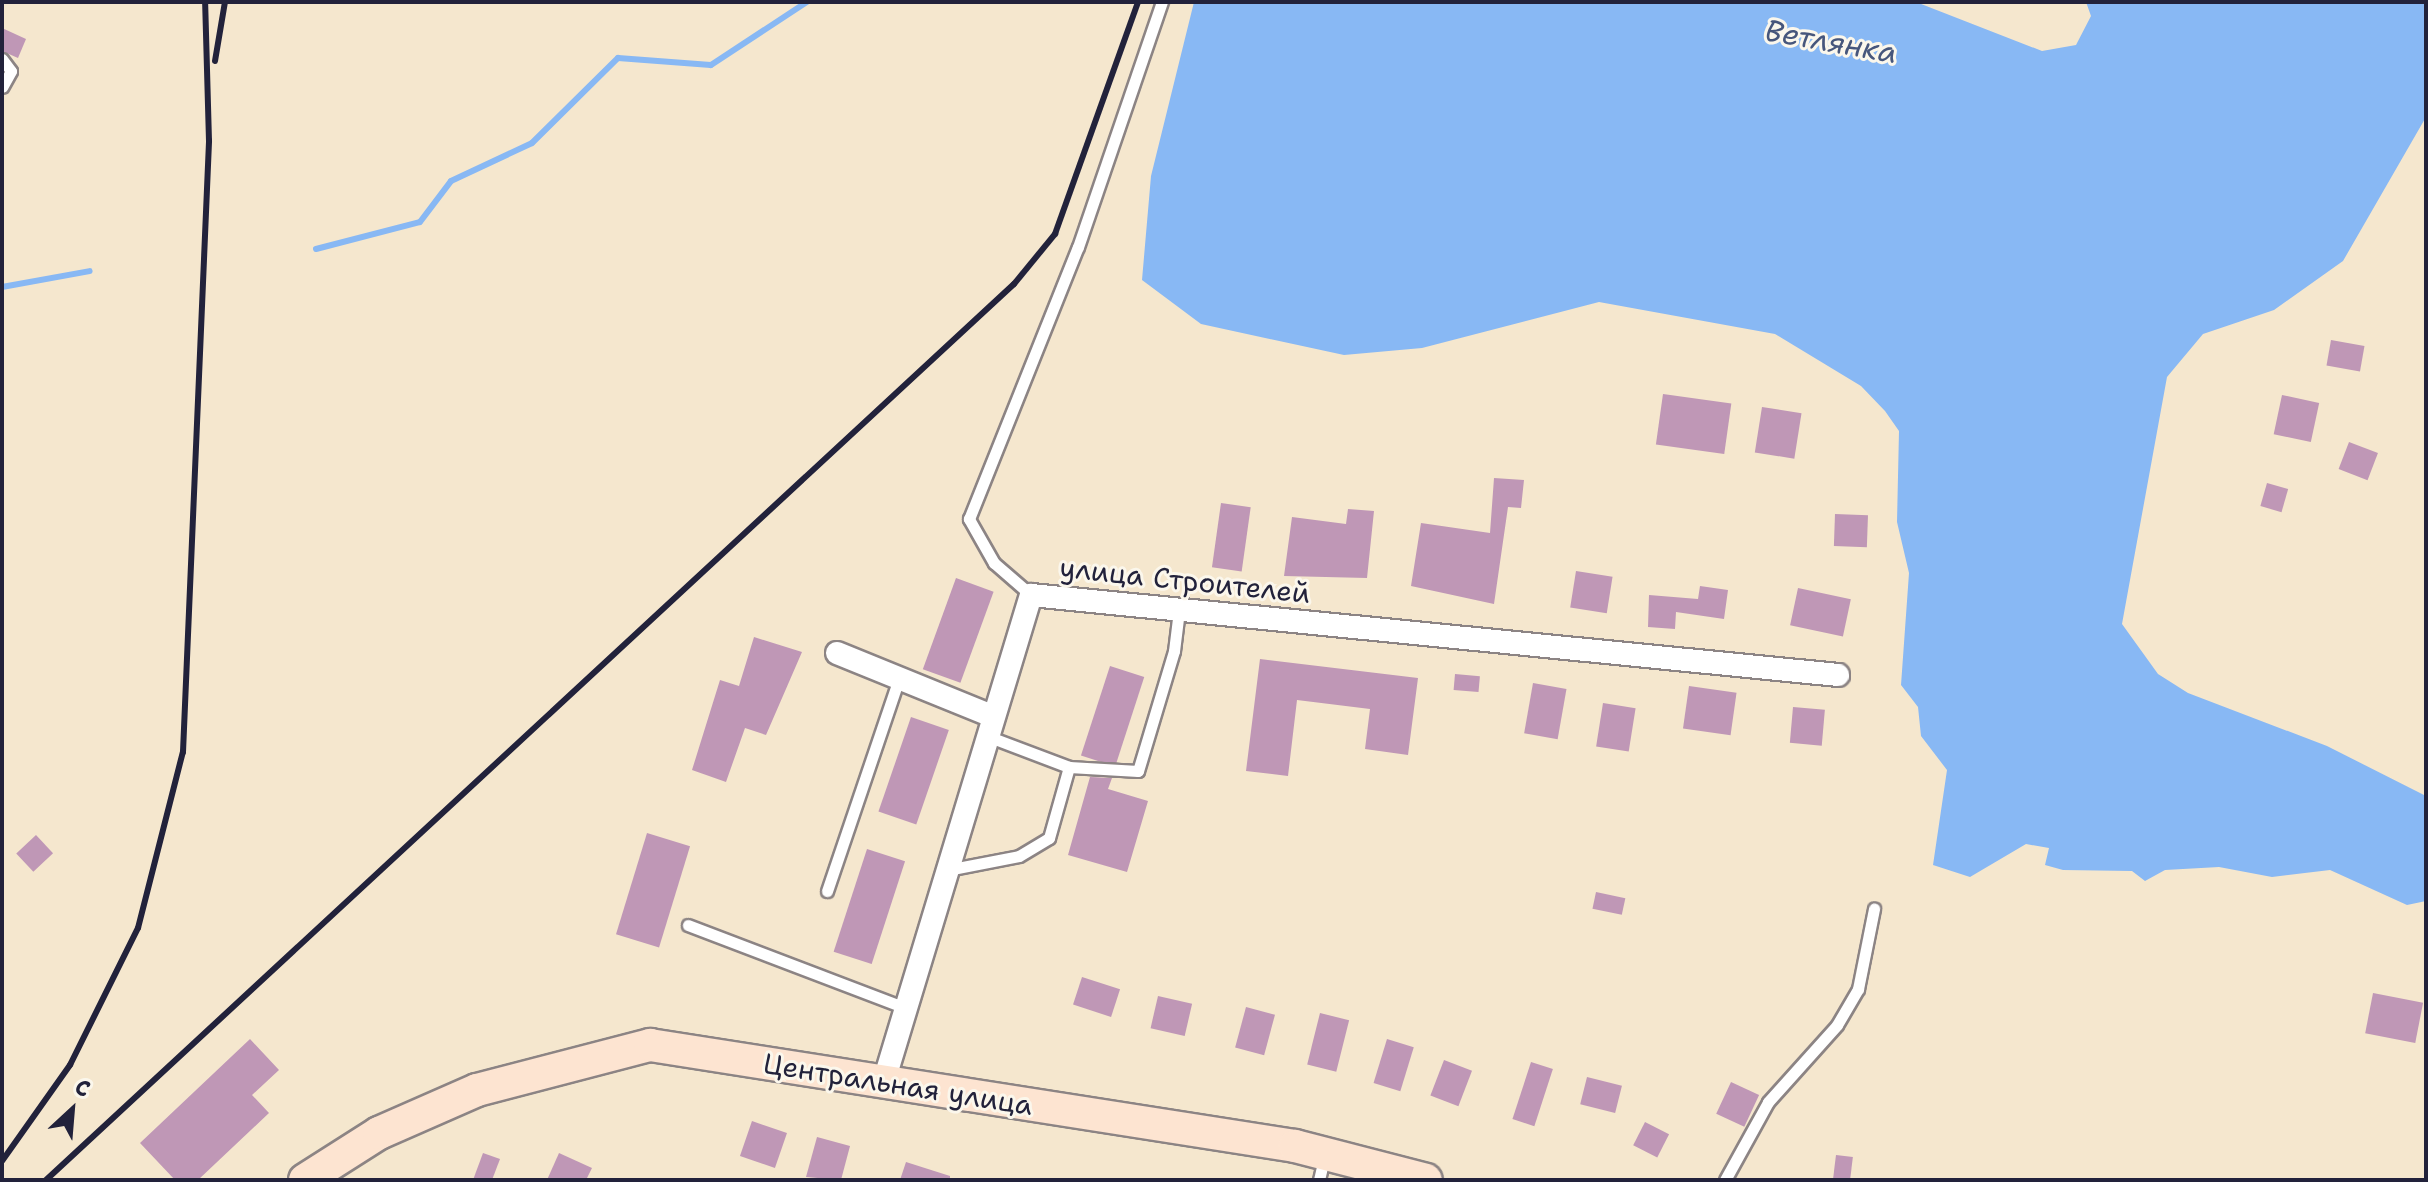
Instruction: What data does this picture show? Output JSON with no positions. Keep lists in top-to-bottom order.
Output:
{
  "streets": {
    "main road": ["Центральная улица"],
    "street": ["улица Строителей"]
  },
  "crossings": [
    ["улица Строителей", "Центральная улица"]
  ],
  "water": ["Ветлянка"],
  "north": "top right"
}
